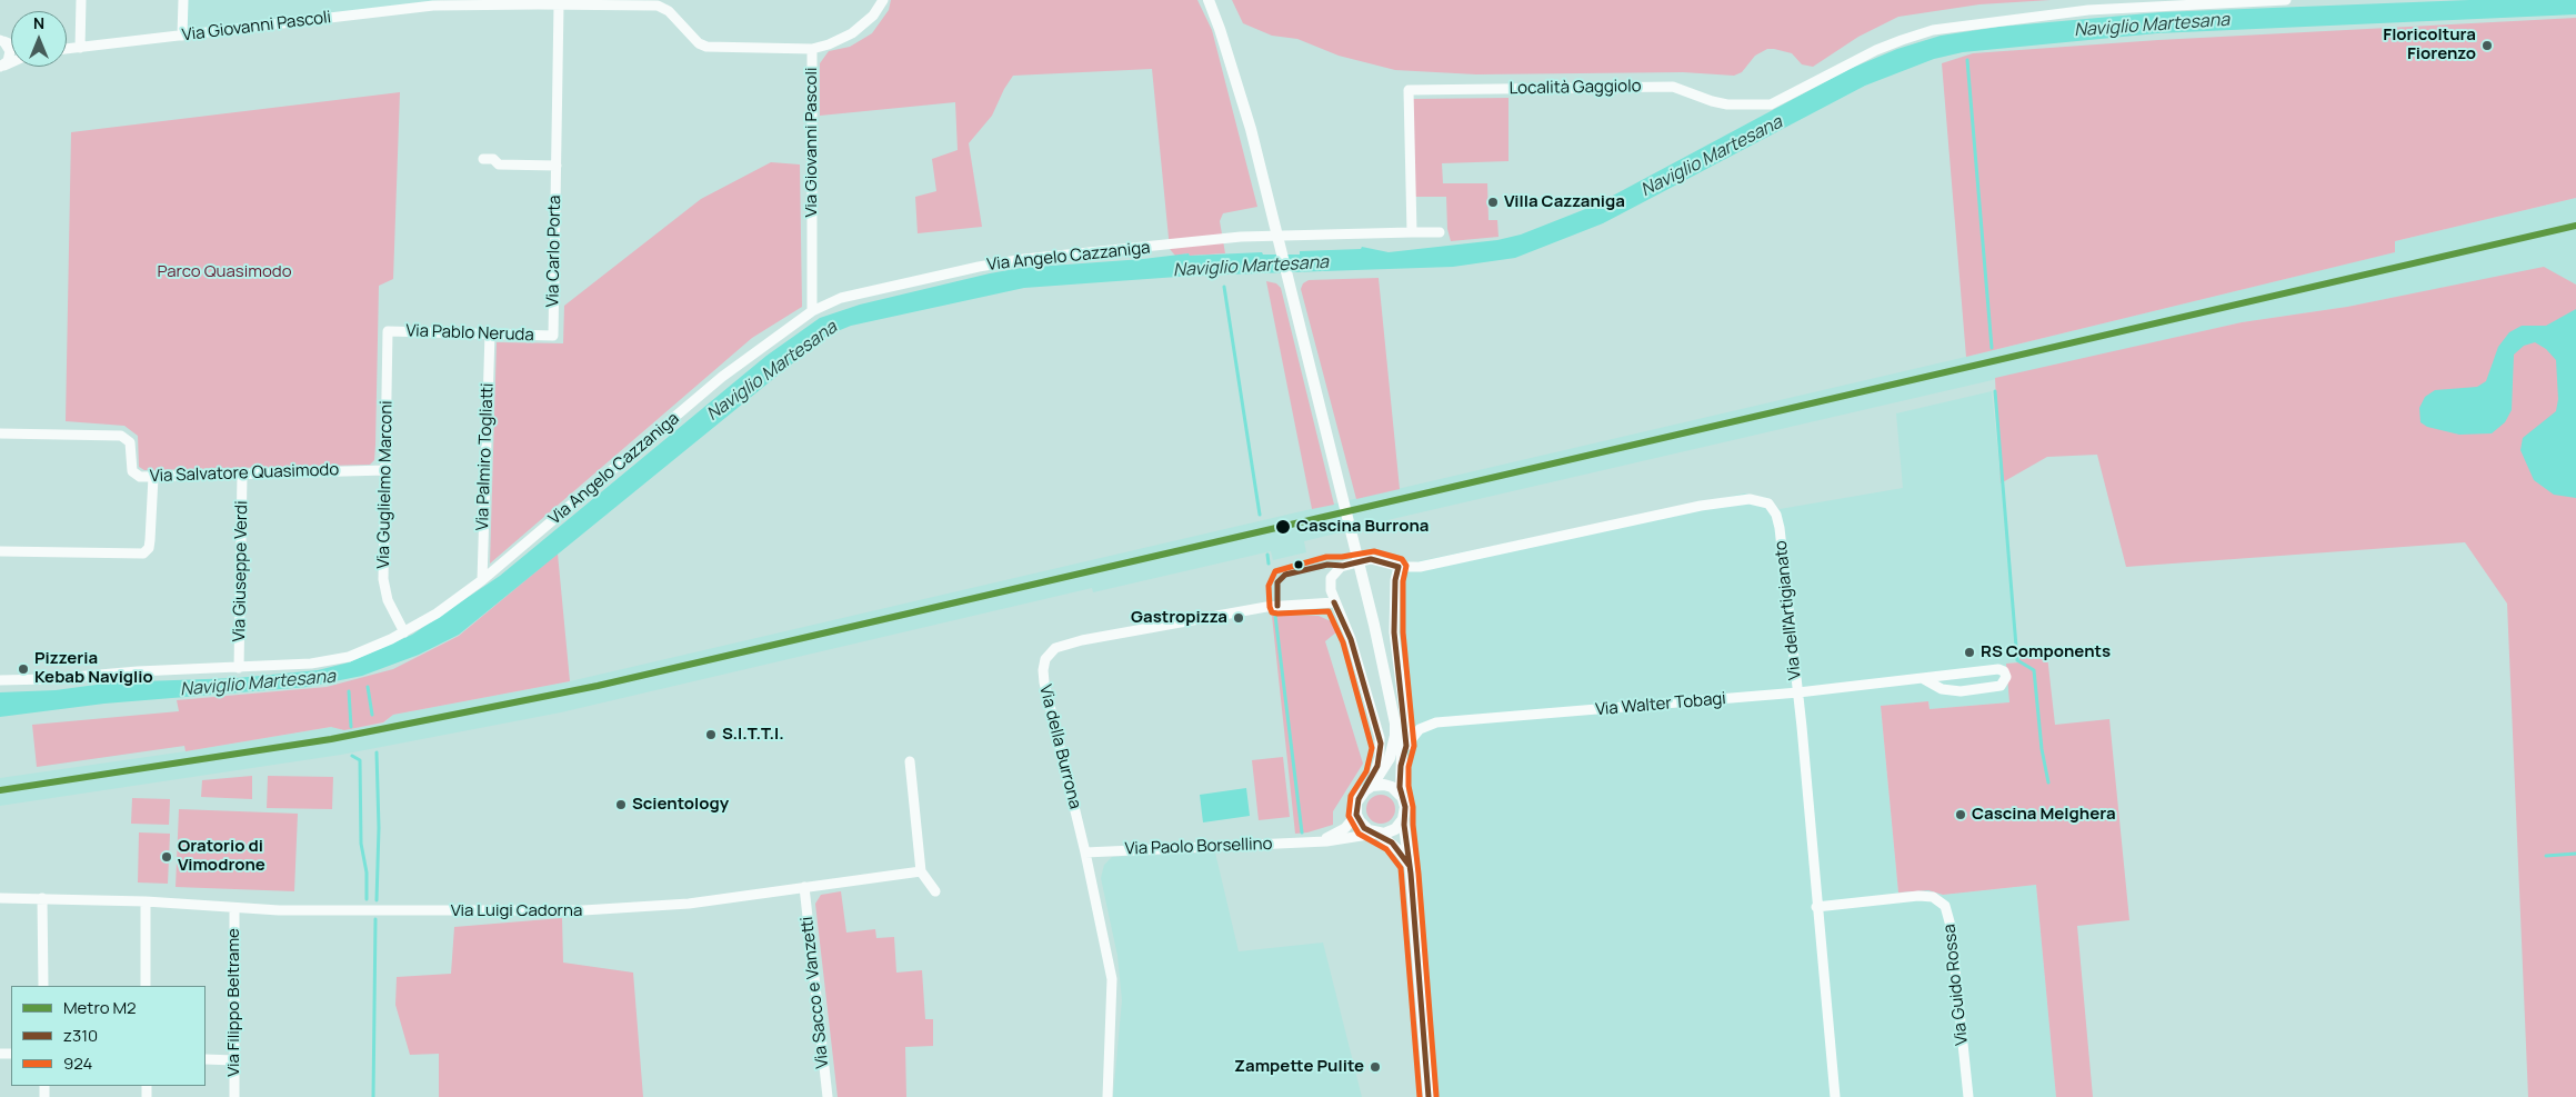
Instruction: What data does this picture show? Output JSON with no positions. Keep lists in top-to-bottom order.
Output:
{
  "streets": {
    "street": [
      "Via Giovanni Pascoli",
      "Località Gaggiolo",
      "Via Carlo Porta",
      "Via Angelo Cazzaniga",
      "Via Pablo Neruda",
      "Via Palmiro Togliatti",
      "Via Salvatore Quasimodo",
      "Via Guglielmo Marconi",
      "Via Giuseppe Verdi",
      "Via dell'Artigianato",
      "Via Walter Tobagi",
      "Via della Burrona",
      "Via Paolo Borsellino",
      "Via Luigi Cadorna",
      "Via Guido Rossa",
      "Via Sacco e Vanzetti",
      "Via Filippo Beltrame"
    ]
  },
  "crossings": [
    ["Via Giovanni Pascoli", "Via Carlo Porta"],
    ["Via Giovanni Pascoli", "Via Angelo Cazzaniga"],
    ["Località Gaggiolo", "Via Angelo Cazzaniga"],
    ["Via Carlo Porta", "Via Pablo Neruda"],
    ["Via Angelo Cazzaniga", "Via Palmiro Togliatti"],
    ["Via Angelo Cazzaniga", "Via Guglielmo Marconi"],
    ["Via Angelo Cazzaniga", "Via Giuseppe Verdi"],
    ["Via Pablo Neruda", "Via Palmiro Togliatti"],
    ["Via Pablo Neruda", "Via Guglielmo Marconi"],
    ["Via Salvatore Quasimodo", "Via Guglielmo Marconi"],
    ["Via Salvatore Quasimodo", "Via Giuseppe Verdi"],
    ["Via dell'Artigianato", "Via Walter Tobagi"],
    ["Via dell'Artigianato", "Via della Burrona"],
    ["Via dell'Artigianato", "Via Guido Rossa"],
    ["Via della Burrona", "Via Paolo Borsellino"],
    ["Via Luigi Cadorna", "Via Sacco e Vanzetti"],
    ["Via Luigi Cadorna", "Via Filippo Beltrame"]
  ],
  "water": ["Naviglio Martesana"],
  "parks": ["Parco Quasimodo"],
  "places": [
    "Floricoltura Fiorenzo",
    "Villa Cazzaniga",
    "Cascina Burrona",
    "Gastropizza",
    "RS Components",
    "Pizzeria Kebab Naviglio",
    "S.I.T.T.I.",
    "Scientology",
    "Cascina Melghera",
    "Oratorio di Vimodrone",
    "Zampette Pulite"
  ],
  "lines": ["metro line M2", "transit line 924", "transit line z310"],
  "legend": ["Metro M2", "z310", "924"],
  "north": "top"
}
